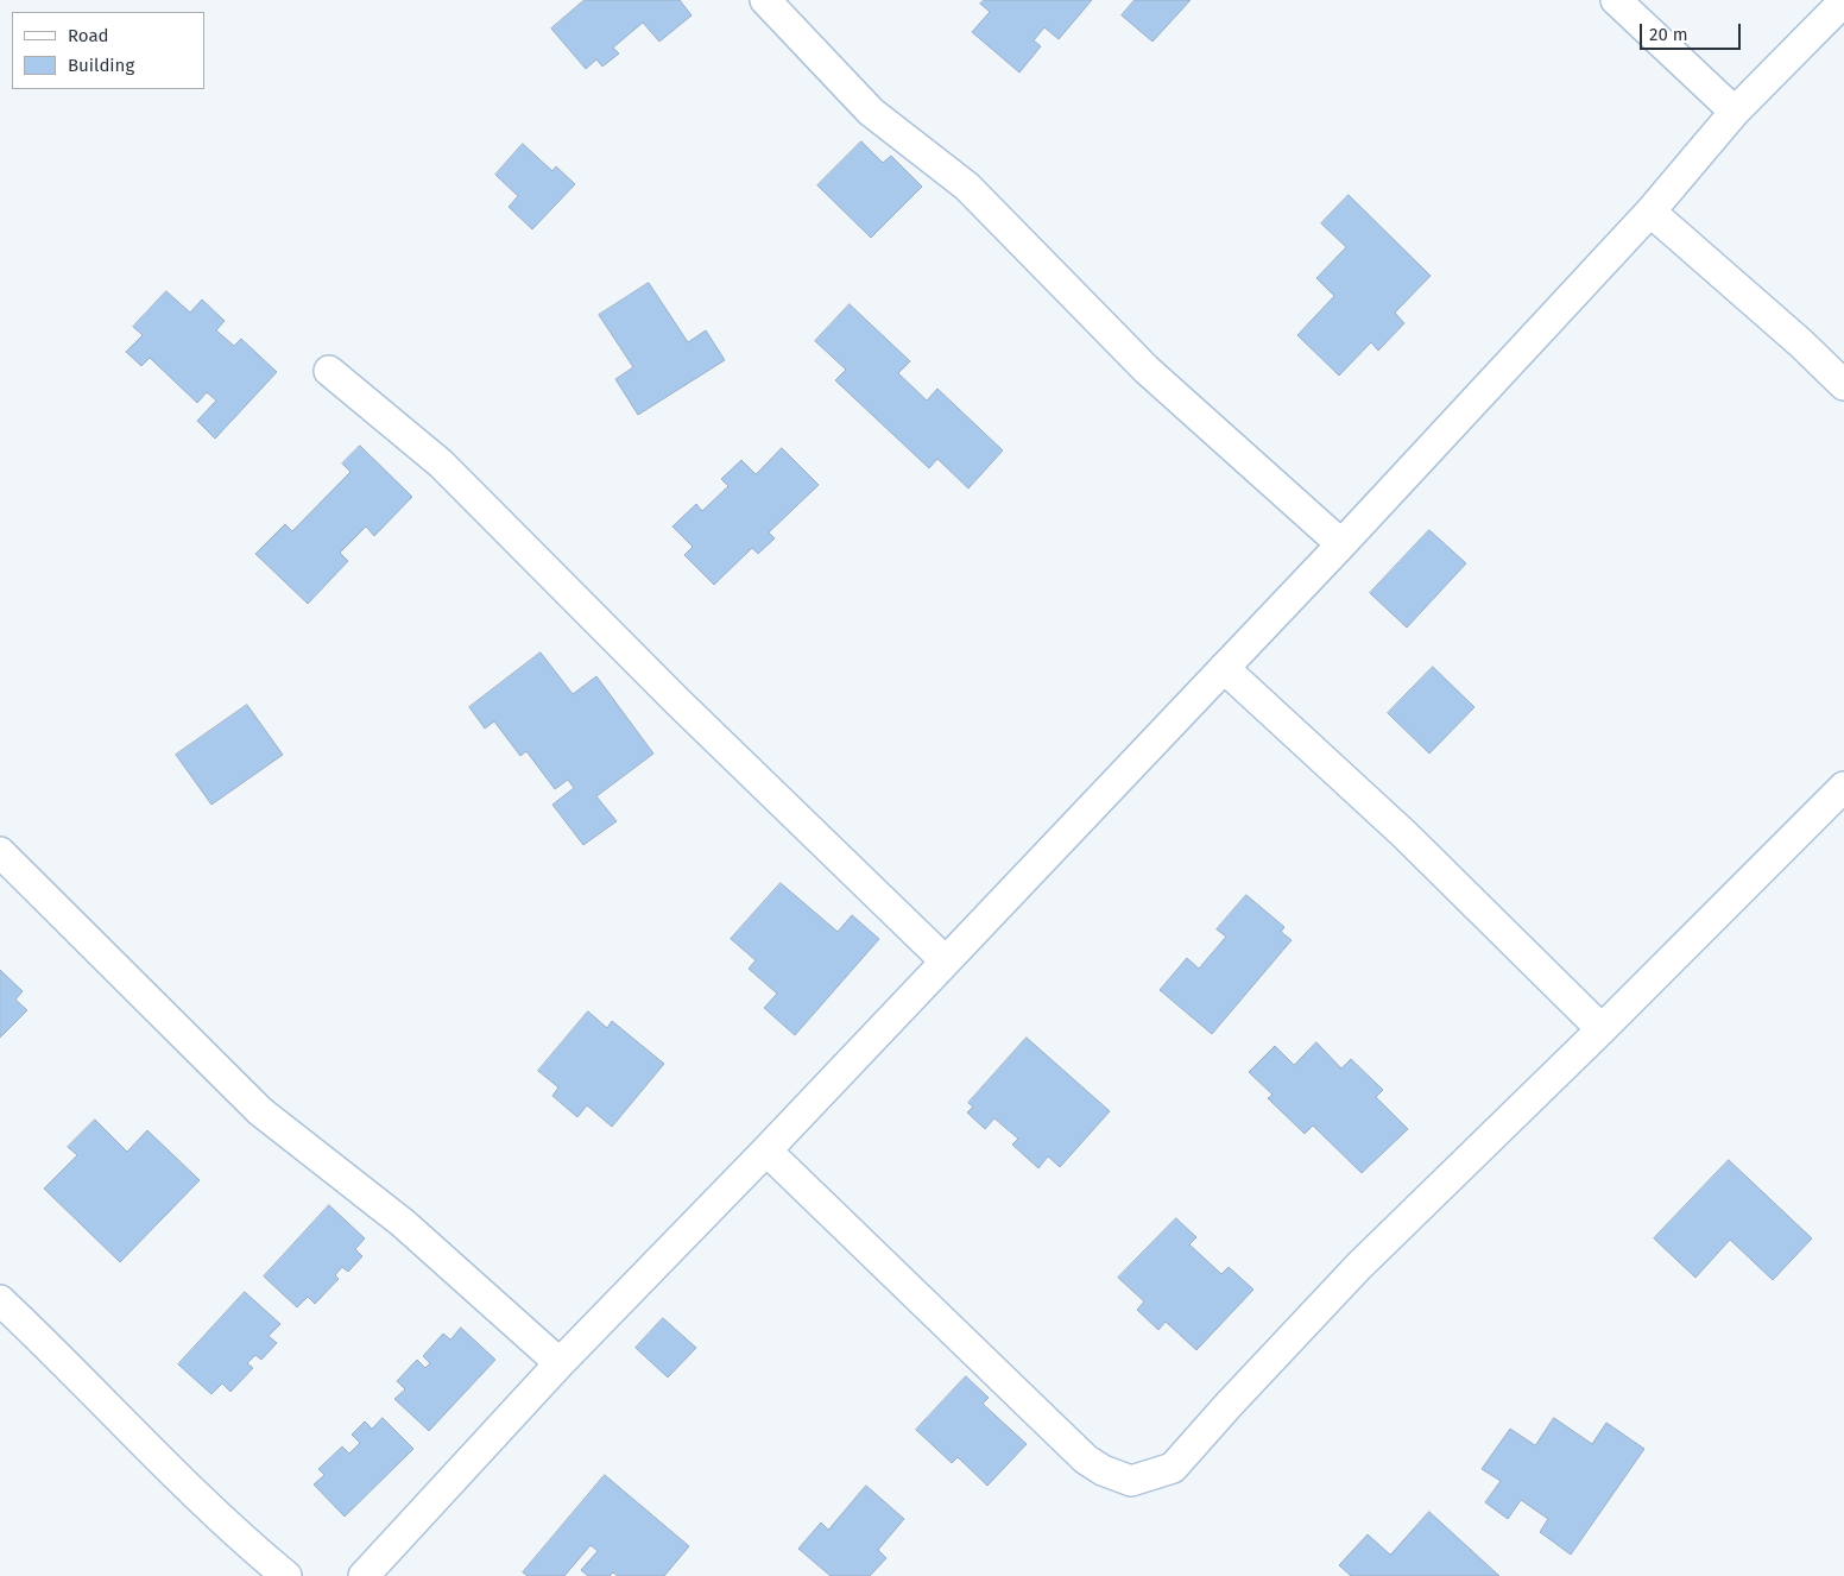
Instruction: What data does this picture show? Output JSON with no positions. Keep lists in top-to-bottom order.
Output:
{
  "legend": ["Road", "Building"],
  "scale_bar": "20 m"
}
